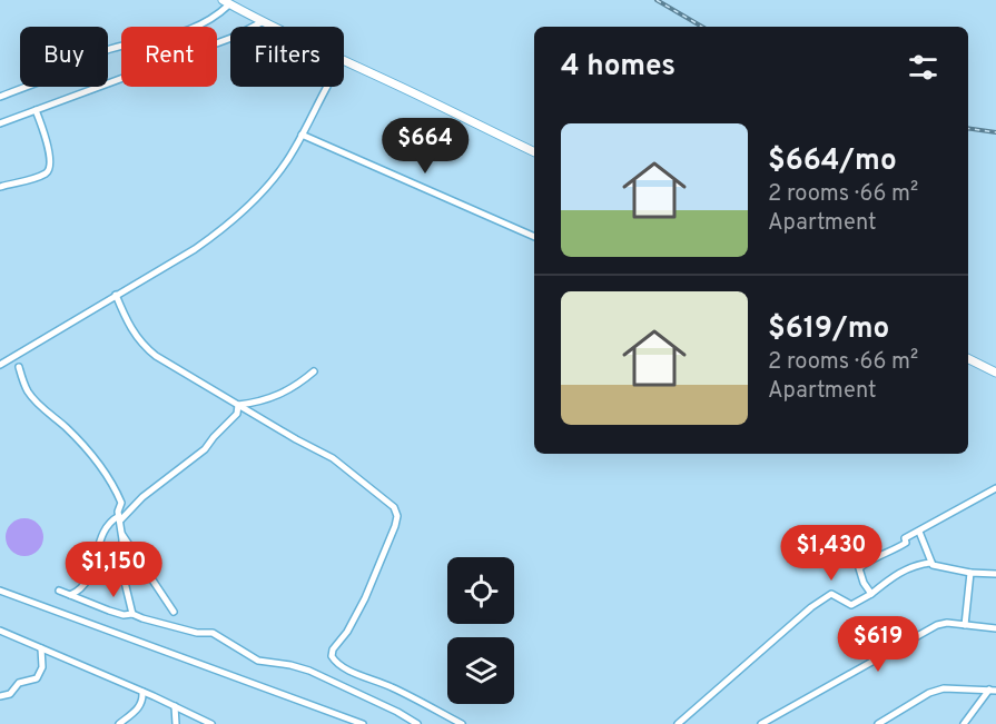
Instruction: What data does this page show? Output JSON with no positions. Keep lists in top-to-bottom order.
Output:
{
  "page": {
    "chip": ["Buy", "Rent", "Filters"],
    "heading": "4 homes",
    "list": [
      {
        "name": "$664/mo",
        "note": "2 rooms · 66 m² · Apartment"
      },
      {
        "name": "$619/mo",
        "note": "2 rooms · 66 m² · Apartment"
      }
    ],
    "price": [
      "$664",
      "$1,430",
      "$1,150",
      "$619"
    ]
  }
}
